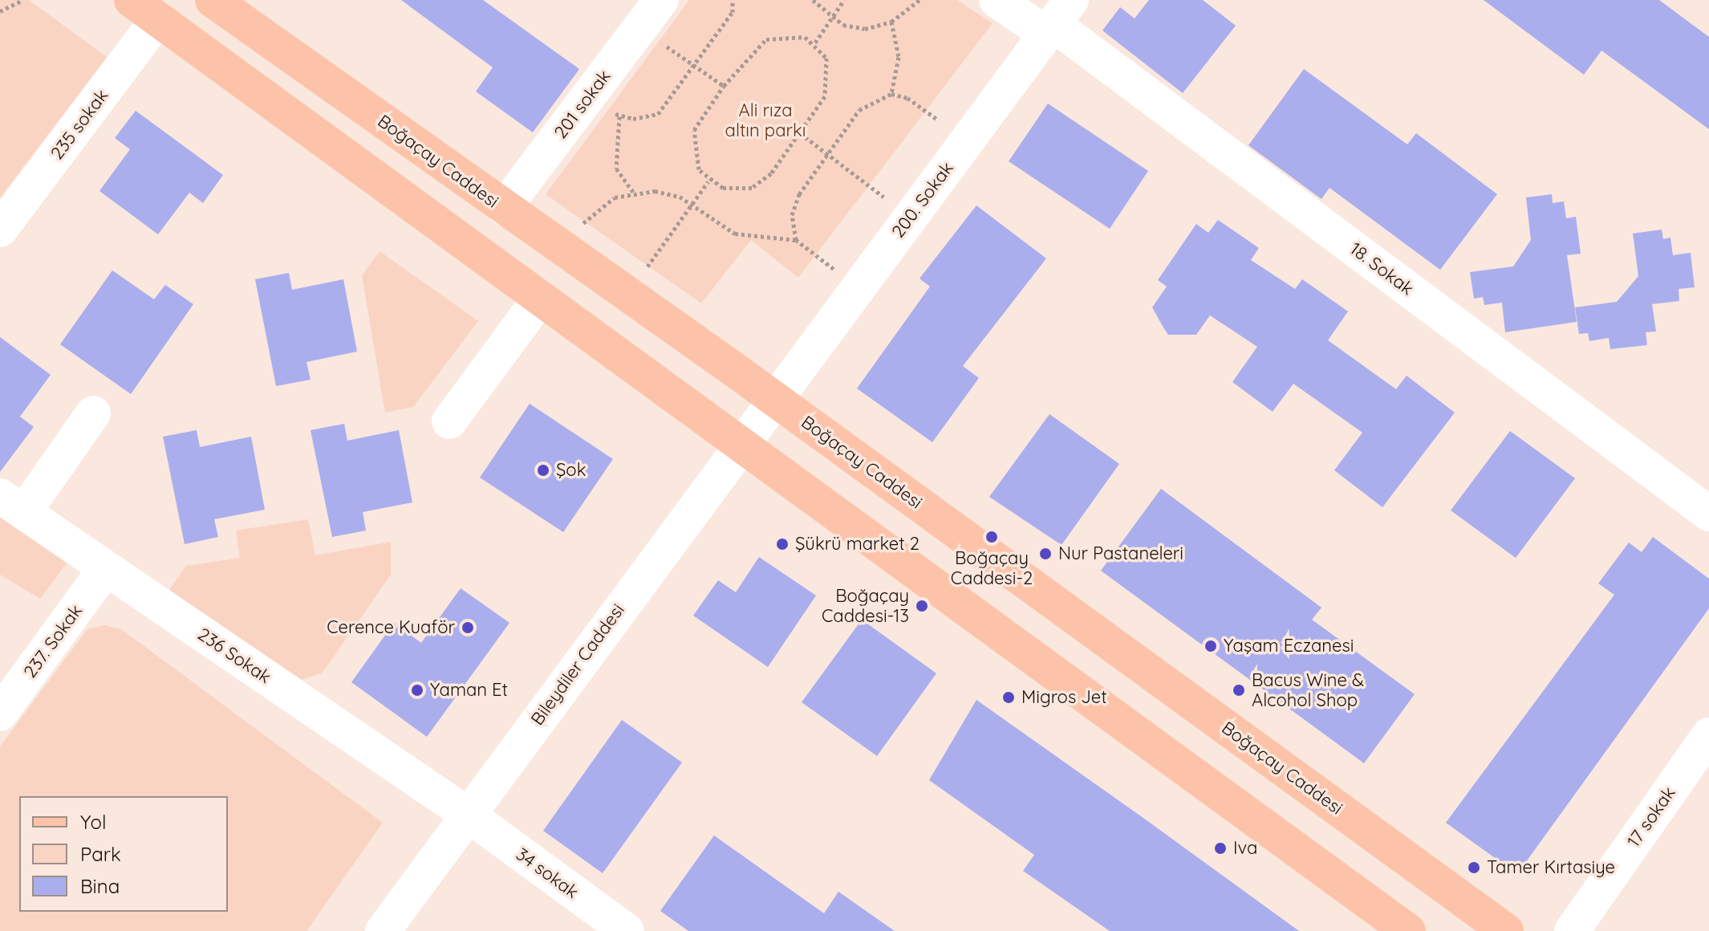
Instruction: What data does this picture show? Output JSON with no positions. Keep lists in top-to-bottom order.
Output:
{
  "streets": {
    "main road": ["Boğaçay Caddesi"],
    "street": [
      "201 sokak",
      "235 sokak",
      "200. Sokak",
      "18. Sokak",
      "237. Sokak",
      "236 Sokak",
      "Bileydiler Caddesi",
      "17 sokak",
      "34 sokak"
    ]
  },
  "crossings": [
    ["201 sokak", "Boğaçay Caddesi"],
    ["Boğaçay Caddesi", "200. Sokak"],
    ["Boğaçay Caddesi", "Bileydiler Caddesi"],
    ["200. Sokak", "18. Sokak"],
    ["200. Sokak", "Bileydiler Caddesi"],
    ["237. Sokak", "236 Sokak"],
    ["236 Sokak", "Bileydiler Caddesi"],
    ["236 Sokak", "34 sokak"],
    ["Bileydiler Caddesi", "34 sokak"]
  ],
  "parks": ["Ali rıza altın parkı"],
  "places": [
    "Şok",
    "Boğaçay Caddesi-2",
    "Şükrü market 2",
    "Nur Pastaneleri",
    "Boğaçay Caddesi-13",
    "Cerence Kuaför",
    "Yaşam Eczanesi",
    "Yaman Et",
    "Bacus Wine & Alcohol Shop",
    "Migros Jet",
    "Iva",
    "Tamer Kırtasiye"
  ],
  "legend": ["Yol", "Park", "Bina"]
}
